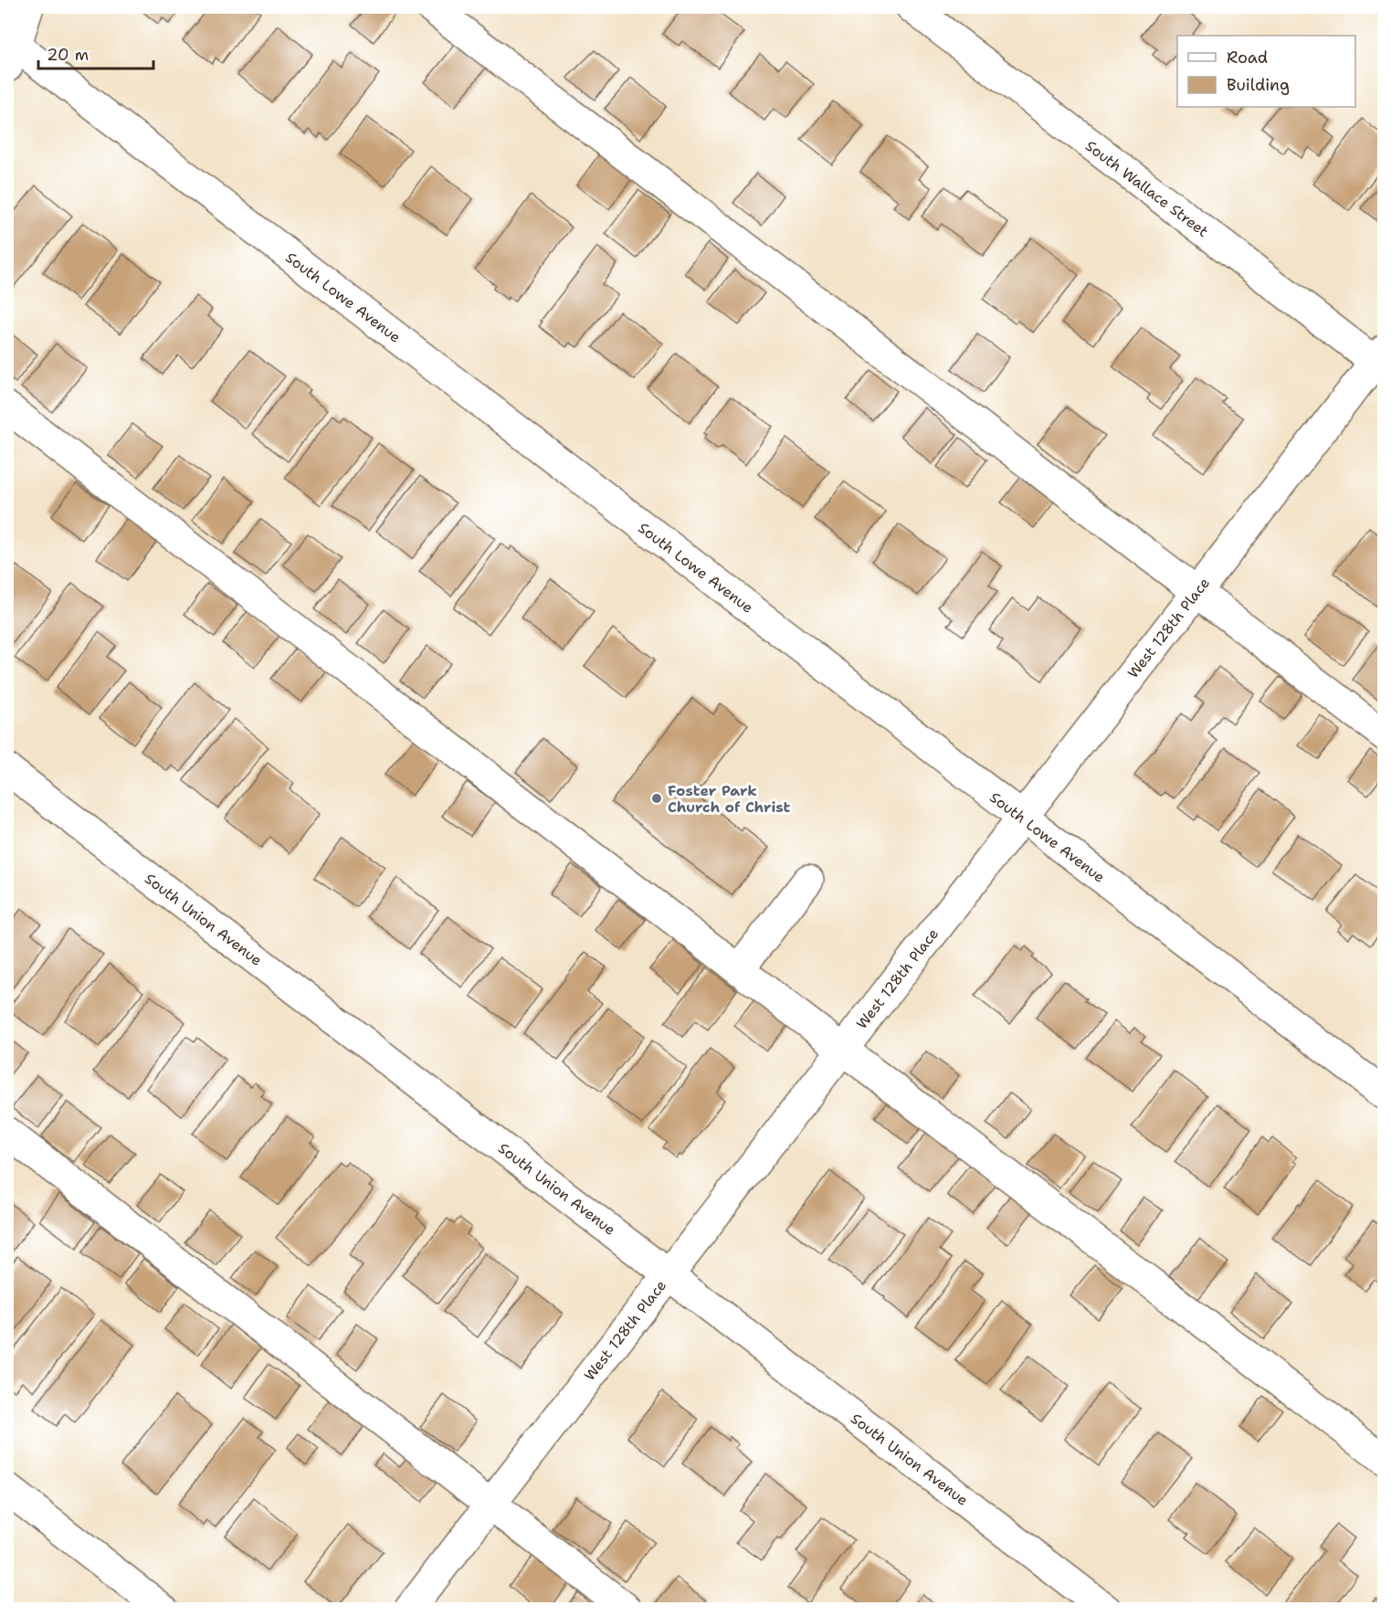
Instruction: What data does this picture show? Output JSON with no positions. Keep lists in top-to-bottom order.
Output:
{
  "streets": {
    "street": [
      "South Wallace Street",
      "South Lowe Avenue",
      "West 128th Place",
      "South Union Avenue"
    ]
  },
  "crossings": [
    ["South Wallace Street", "West 128th Place"],
    ["South Lowe Avenue", "West 128th Place"],
    ["West 128th Place", "South Union Avenue"]
  ],
  "places": ["Foster Park Church of Christ"],
  "legend": ["Road", "Building"],
  "scale_bar": "20 m"
}
